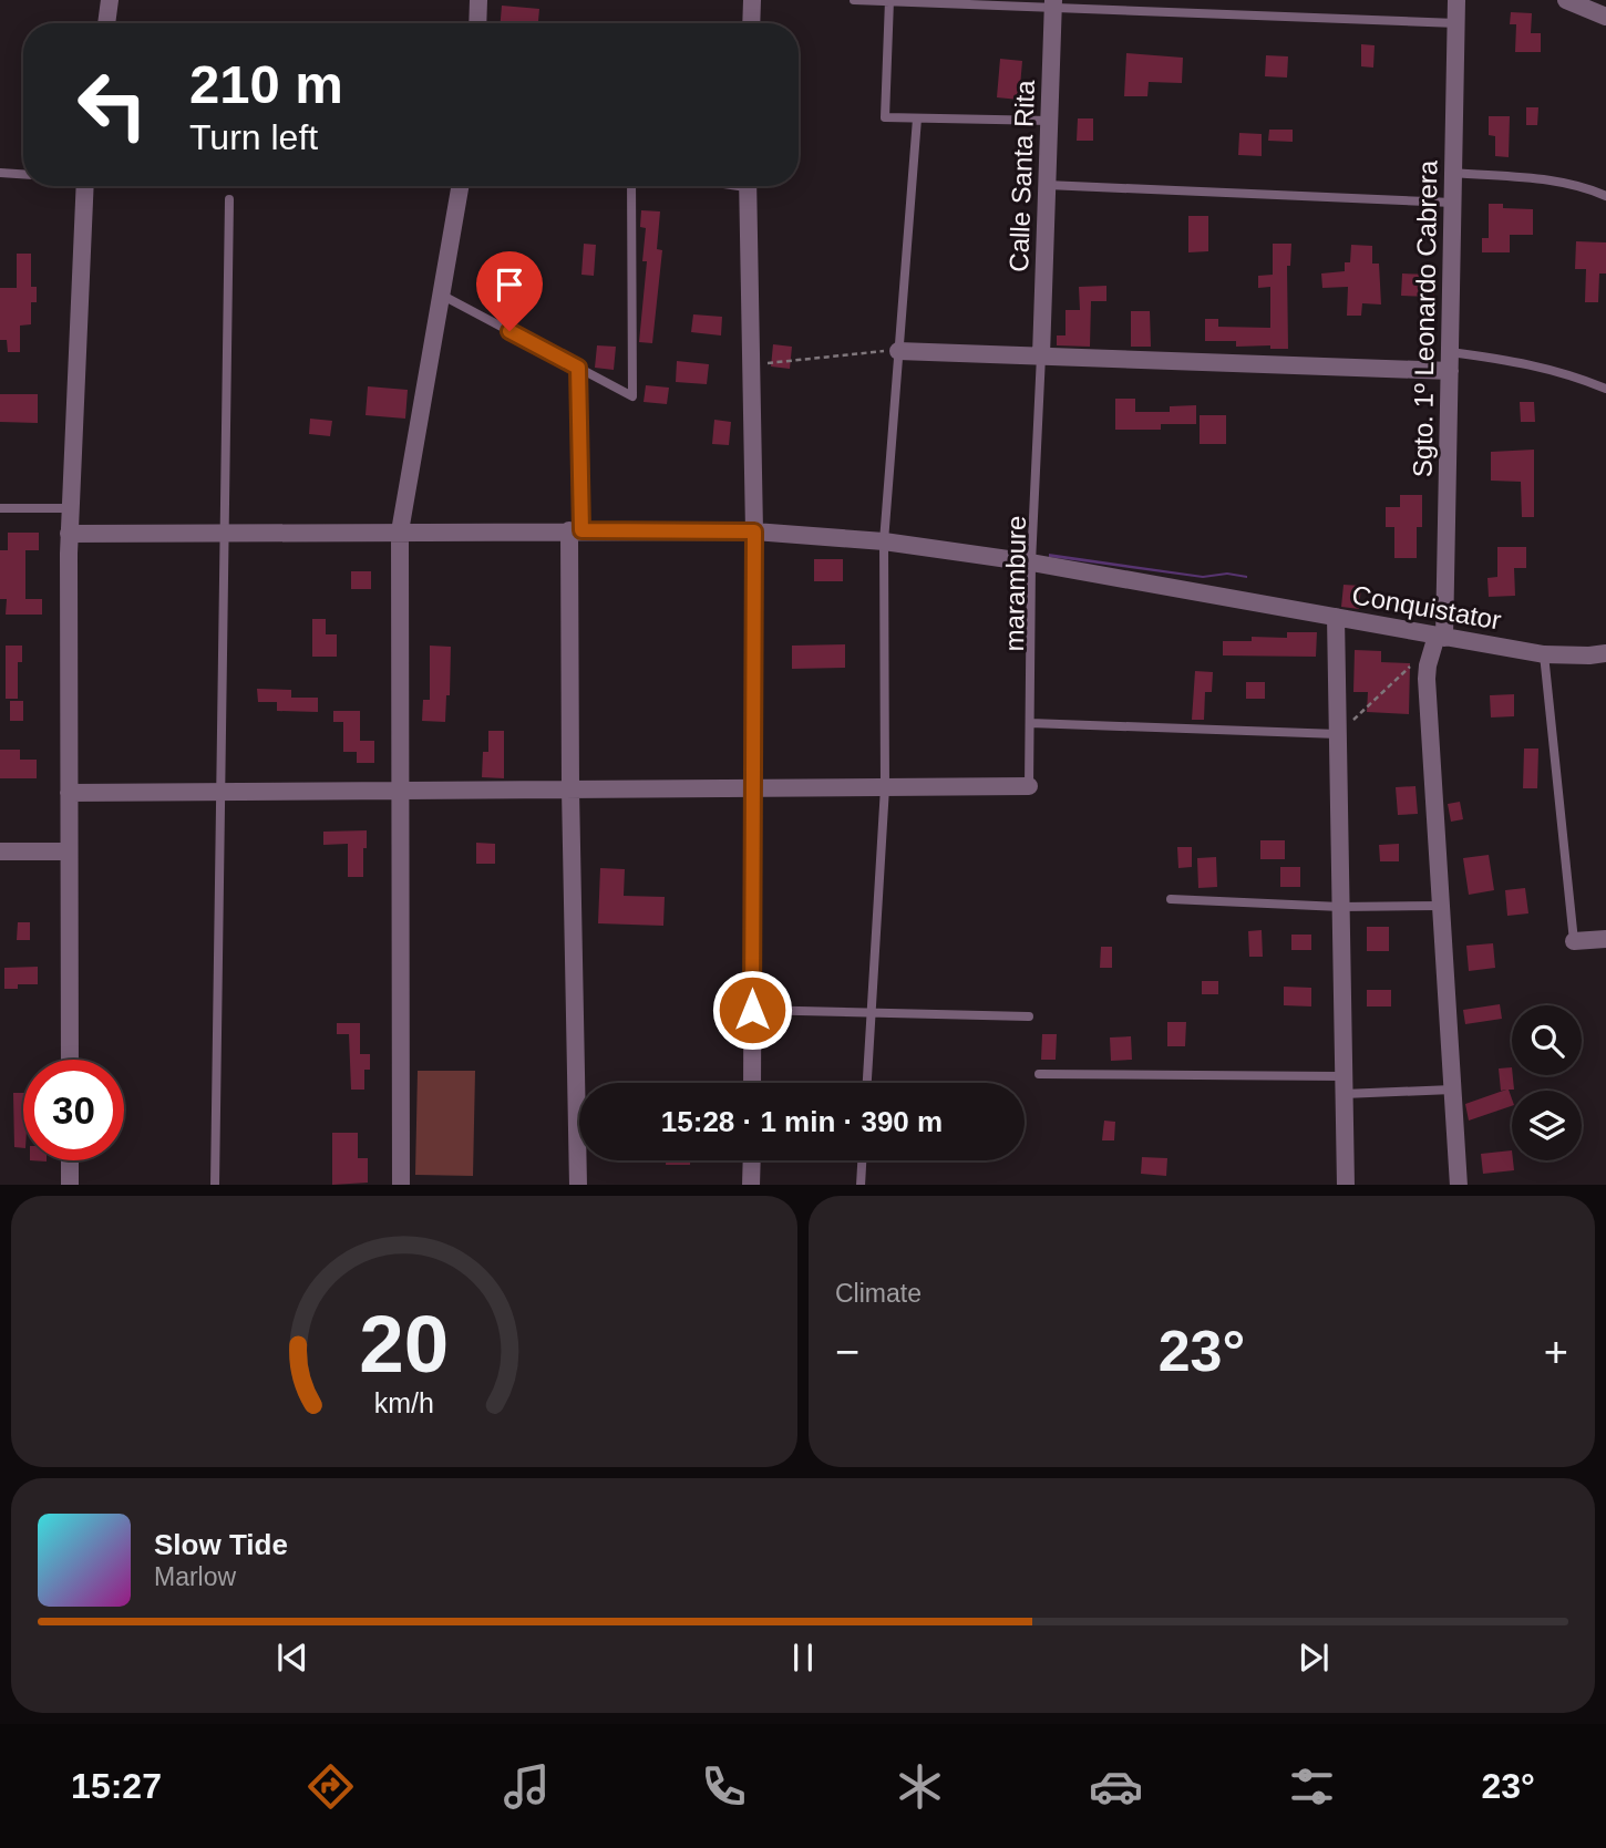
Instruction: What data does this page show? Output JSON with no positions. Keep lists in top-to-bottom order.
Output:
{
  "streets": {
    "street": ["Calle Santa Rita", "Sgto. 1º Leonardo Cabrera", "Conquistator"]
  },
  "crossings": [
    ["Sgto. 1º Leonardo Cabrera", "Conquistator"]
  ],
  "page": {
    "turn": ["210 m", "Turn left"],
    "limit": "30",
    "trip": "15:28 · 1 min · 390 m",
    "tile": "Climate",
    "heat": ["−", "23°", "+"],
    "song": ["Slow Tide", "Marlow"],
    "tabs": ["15:27", "23°"],
    "gauge": ["20", "km/h"]
  }
}
